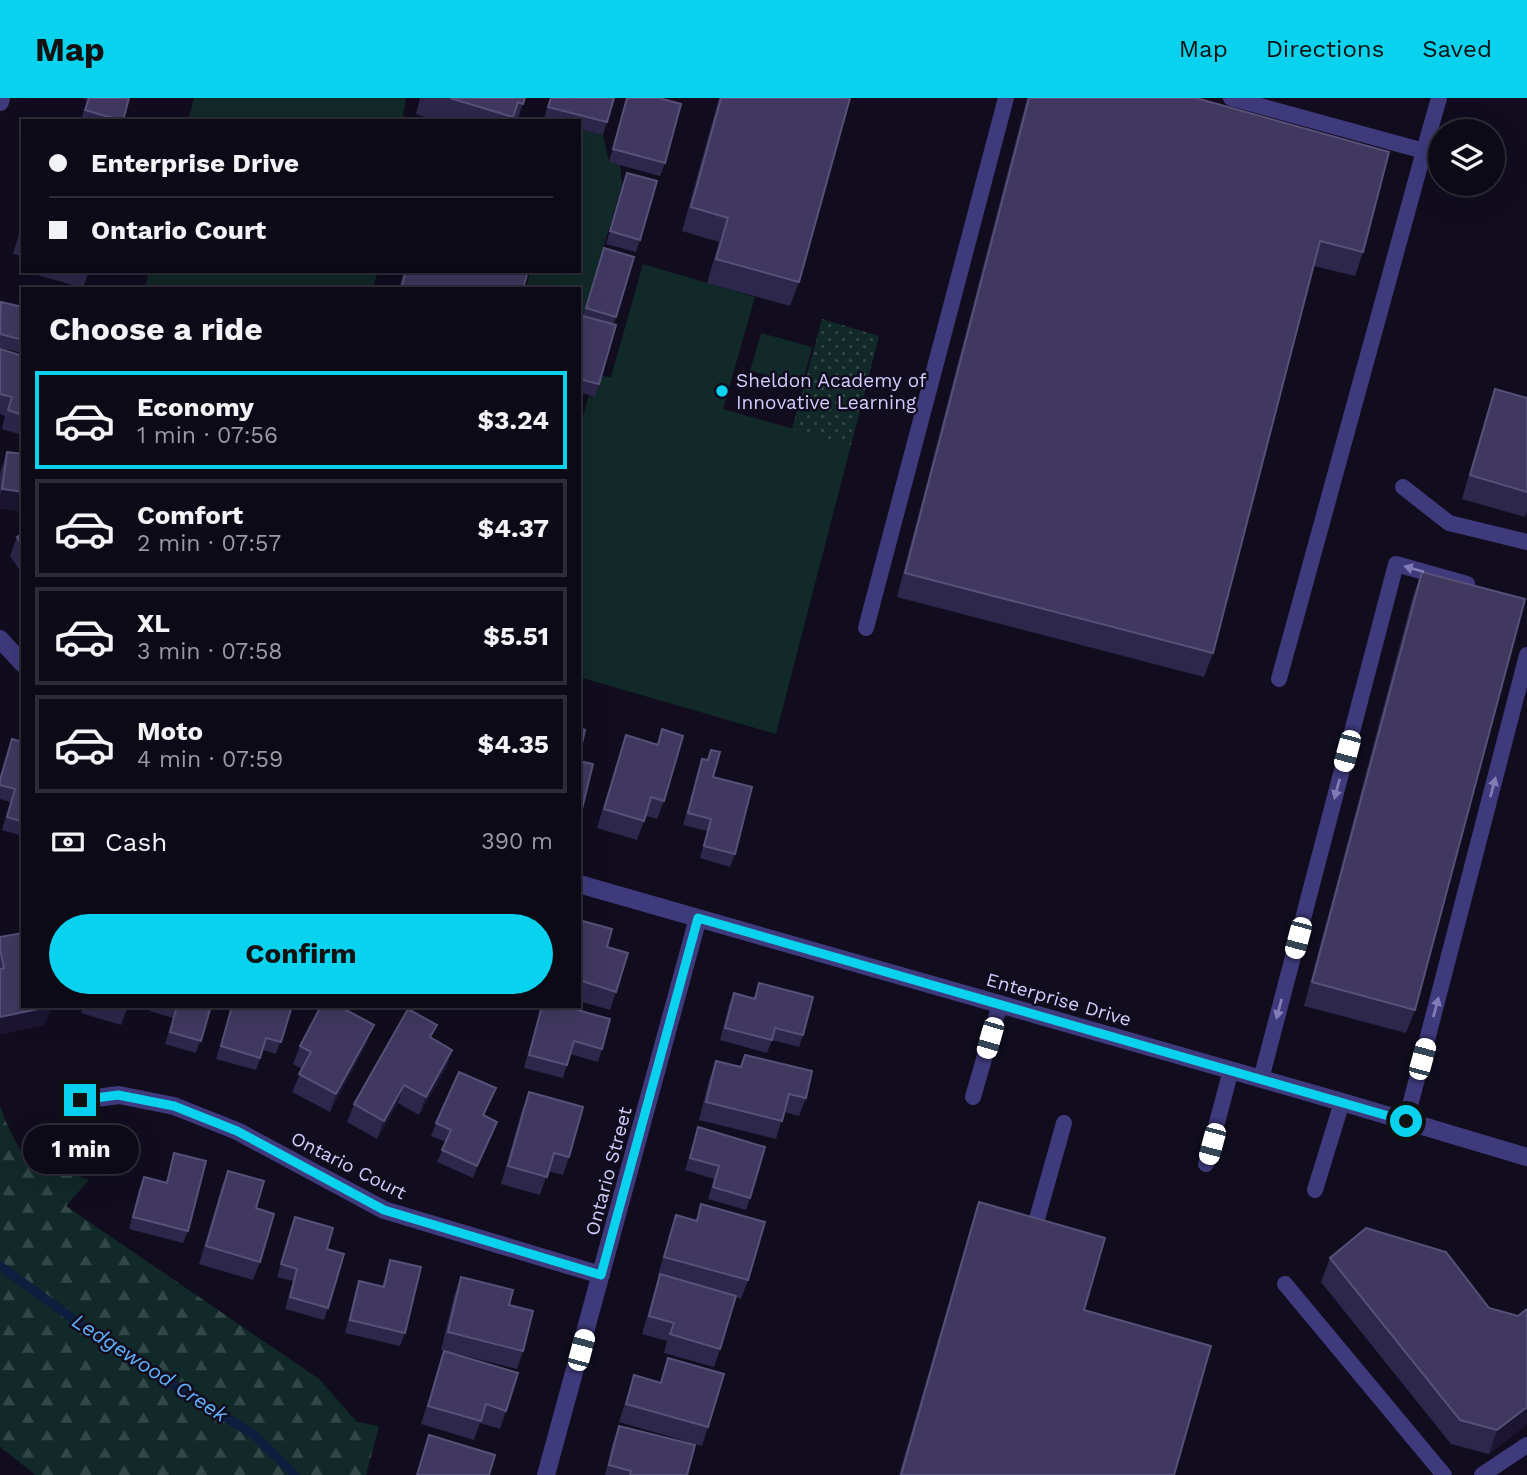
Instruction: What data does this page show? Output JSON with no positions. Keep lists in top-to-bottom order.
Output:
{
  "streets": {
    "street": ["Enterprise Drive", "Ontario Court", "Ontario Street"]
  },
  "crossings": [
    ["Enterprise Drive", "Ontario Street"],
    ["Ontario Court", "Ontario Street"]
  ],
  "water": ["Ledgewood Creek"],
  "places": ["Sheldon Academy of Innovative Learning"],
  "page": {
    "header": "Map",
    "nav": ["Map", "Directions", "Saved"],
    "banner": ["Enterprise Drive", "Ontario Court"],
    "heading": "Choose a ride",
    "list": [
      {
        "name": "Economy",
        "note": "1 min · 07:56",
        "value": "$3.24"
      },
      {
        "name": "Comfort",
        "note": "2 min · 07:57",
        "value": "$4.37"
      },
      {
        "name": "XL",
        "note": "3 min · 07:58",
        "value": "$5.51"
      },
      {
        "name": "Moto",
        "note": "4 min · 07:59",
        "value": "$4.35"
      }
    ],
    "pay": ["Cash", "390 m"],
    "buttons": "Confirm",
    "bubble": "1 min"
  }
}
